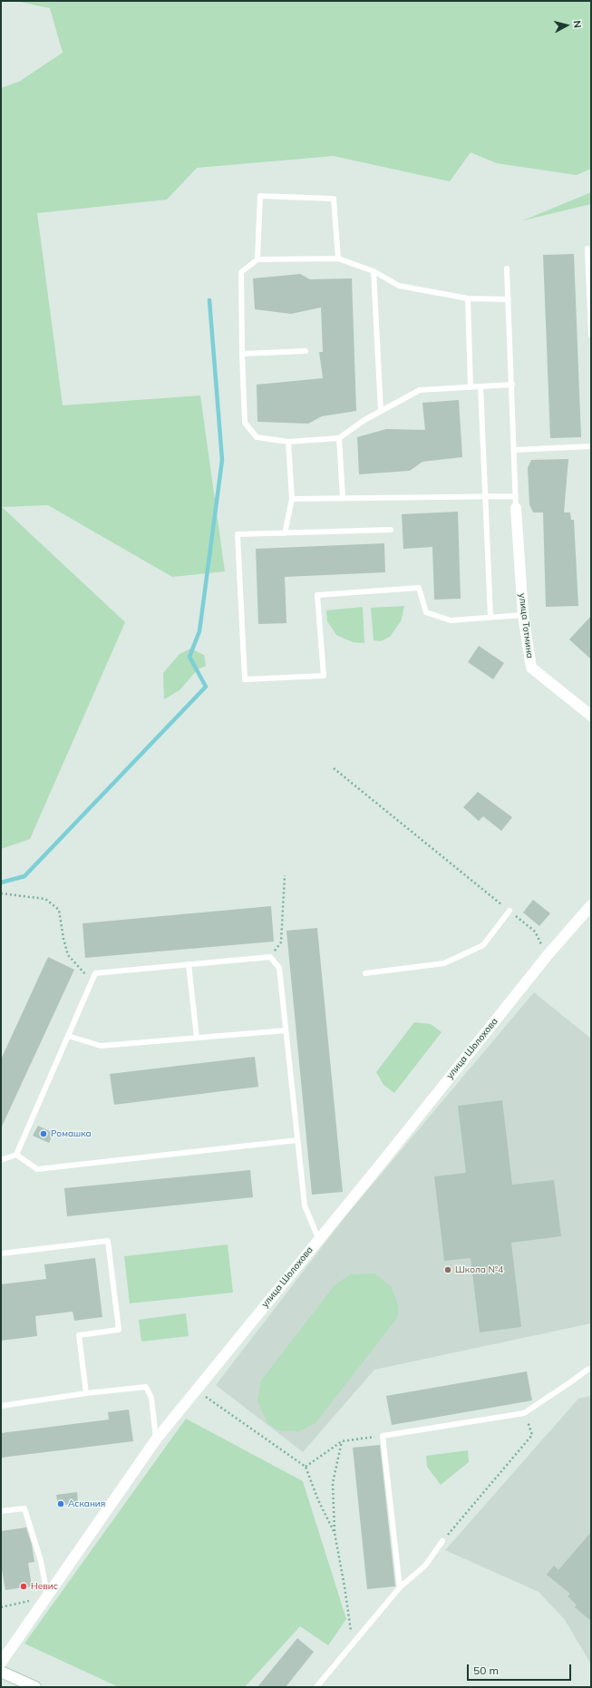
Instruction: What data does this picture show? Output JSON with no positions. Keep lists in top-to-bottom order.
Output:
{
  "streets": {
    "street": ["улица Тотмина", "улица Шолохова"]
  },
  "places": [
    "Ромашка",
    "Школа №4",
    "Аскания",
    "Невис"
  ],
  "scale_bar": "50 m",
  "north": "right"
}
